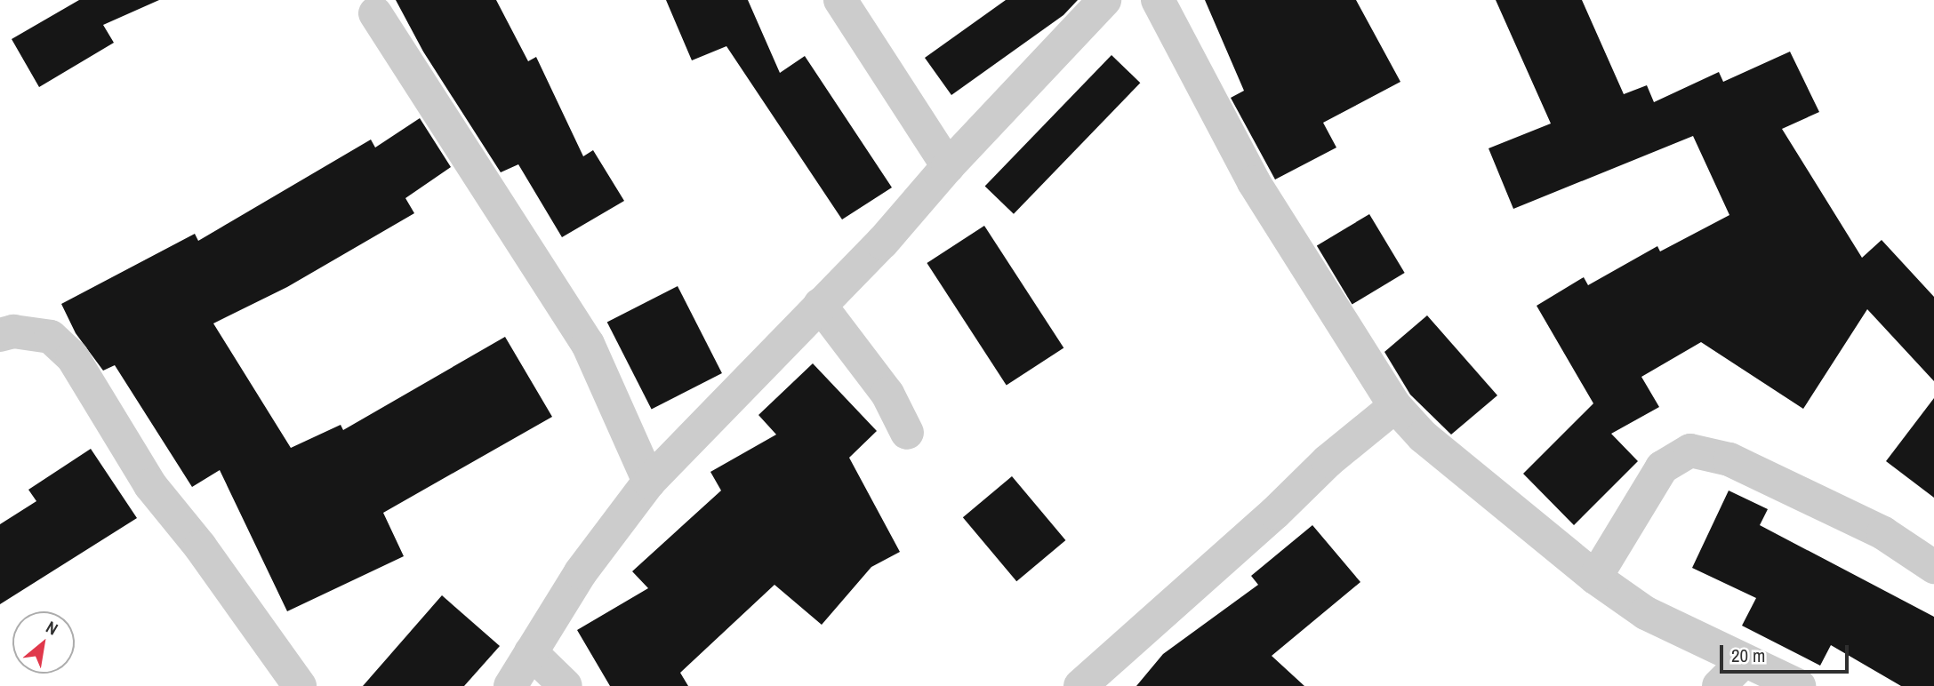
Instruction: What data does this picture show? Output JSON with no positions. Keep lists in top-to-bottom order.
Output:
{
  "scale_bar": "20 m",
  "north": "top right"
}
